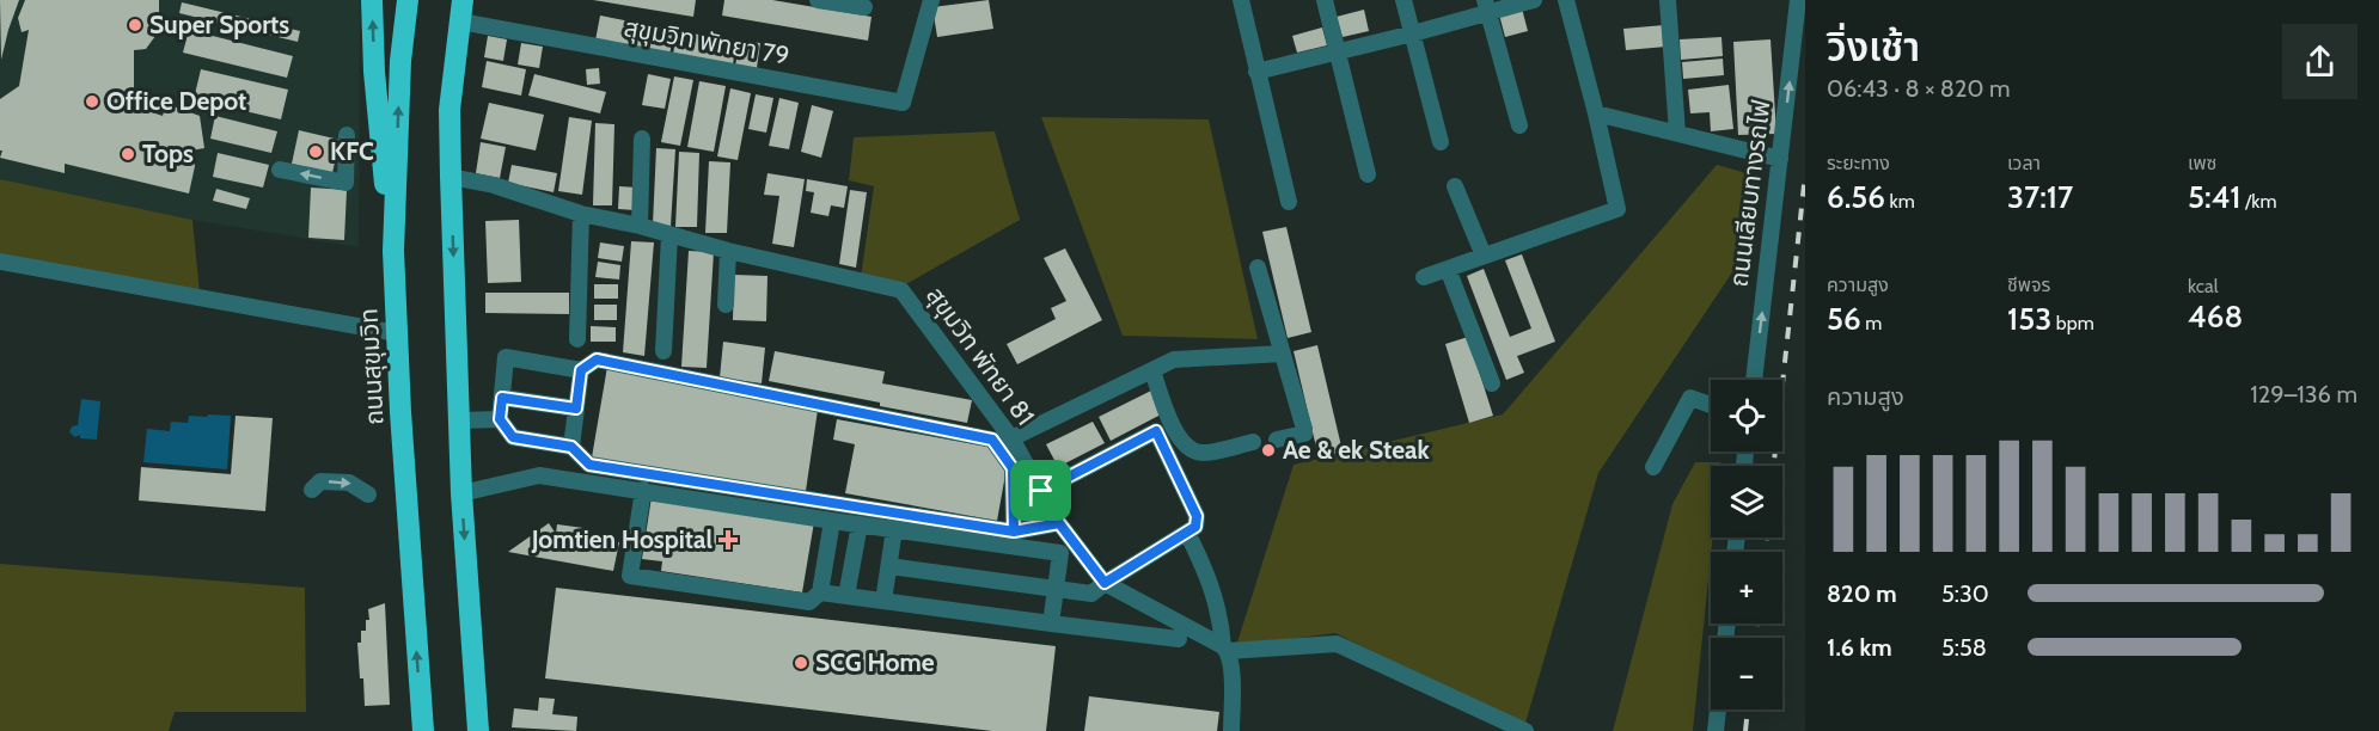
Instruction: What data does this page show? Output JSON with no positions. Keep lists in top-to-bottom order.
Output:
{
  "streets": {
    "highway": ["ถนนสุขุมวิท"],
    "street": ["สุขุมวิท พัทยา 79", "ถนนเลียบทางรถไฟ", "สุขุมวิท พัทยา 81"]
  },
  "places": {
    "other": [
      "Super Sports",
      "Office Depot",
      "KFC",
      "Tops",
      "Ae & ek Steak",
      "SCG Home"
    ],
    "health": ["Jomtien Hospital"]
  },
  "page": {
    "heading": ["วิ่งเช้า", "06:43 · 8 × 820 m"],
    "stats": [
      ["ระยะทาง", "6.56 km"],
      ["เวลา", "37:17"],
      ["เพซ", "5:41 /km"],
      ["ความสูง", "56 m"],
      ["ชีพจร", "153 bpm"],
      ["kcal", "468"]
    ],
    "chart": ["ความสูง", "129–136 m"],
    "map_buttons": ["+", "−"],
    "list": [
      {
        "name": "820 m",
        "note": "5:30"
      },
      {
        "name": "1.6 km",
        "note": "5:58"
      }
    ]
  }
}
